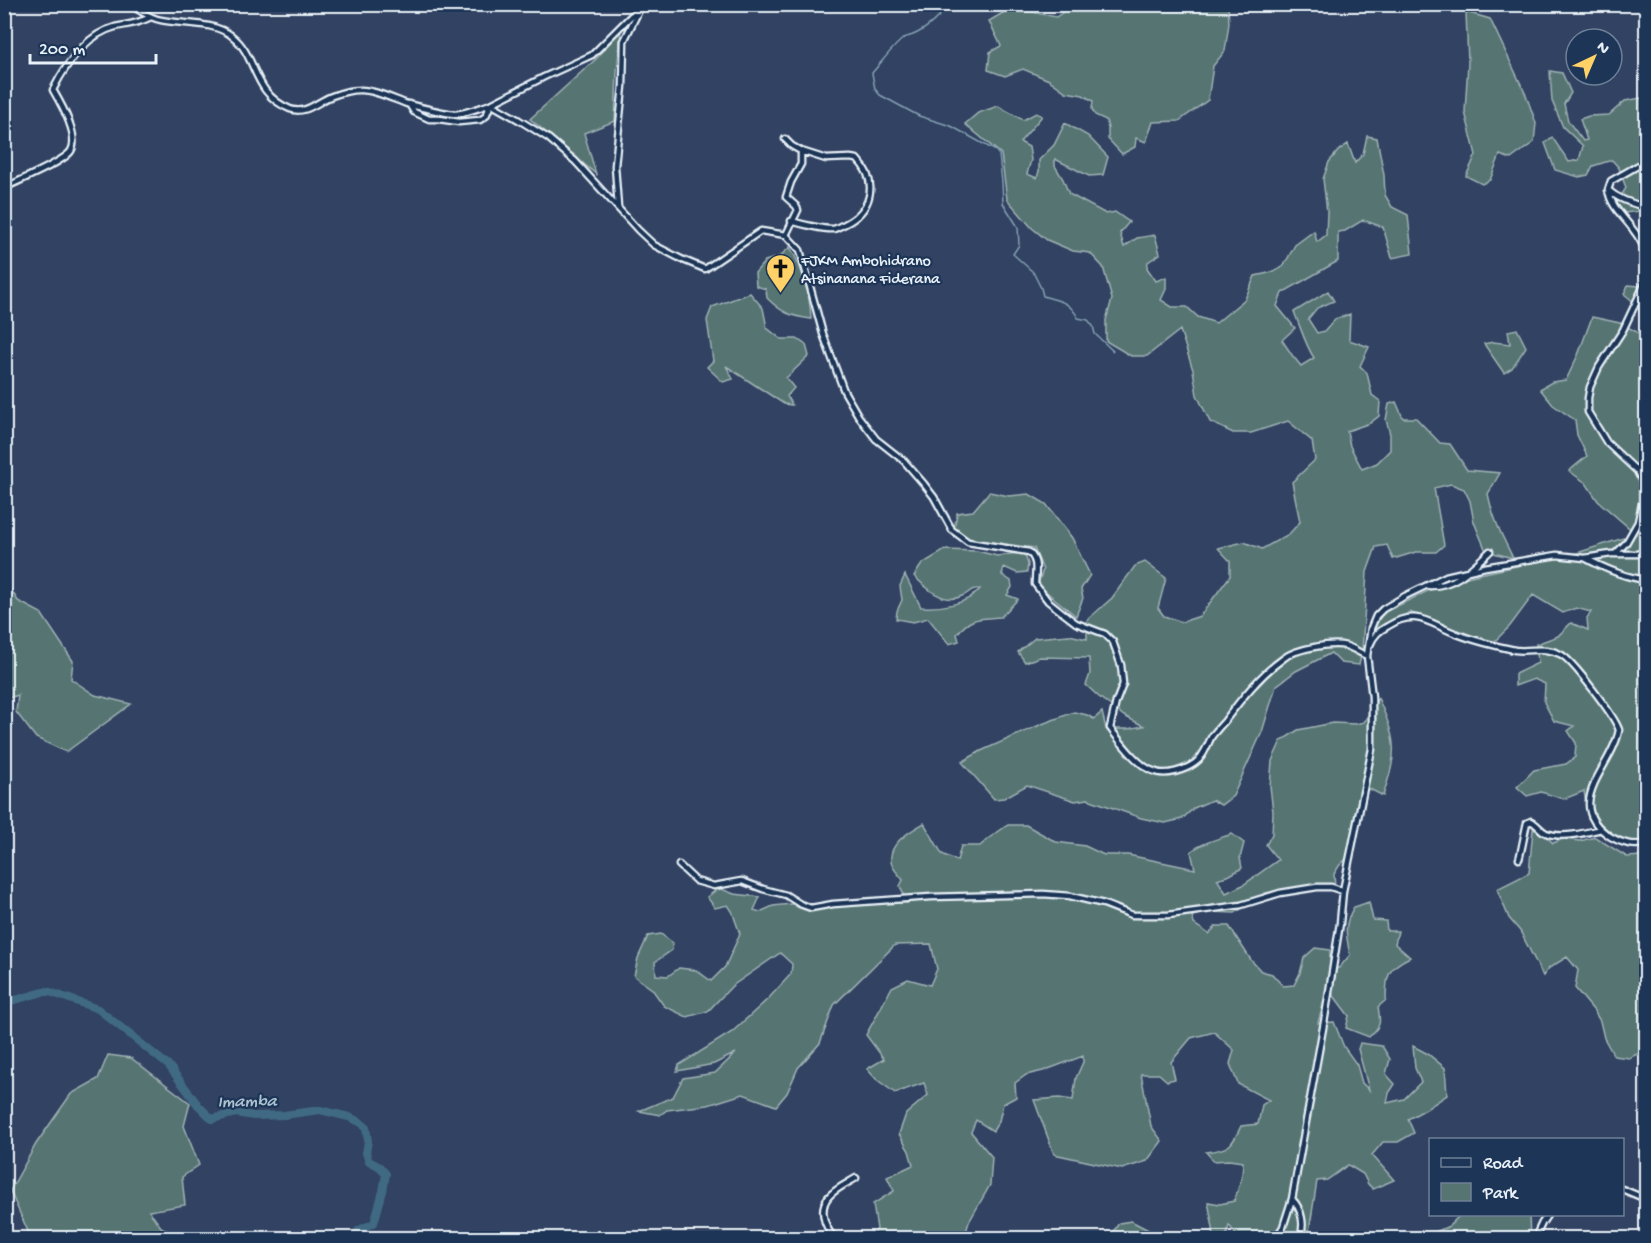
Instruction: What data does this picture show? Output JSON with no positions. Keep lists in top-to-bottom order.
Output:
{
  "water": ["Imamba"],
  "places": {
    "church": ["FJKM Ambohidrano Atsinanana Fiderana"]
  },
  "legend": ["Road", "Park"],
  "scale_bar": "200 m",
  "north": "top right"
}
